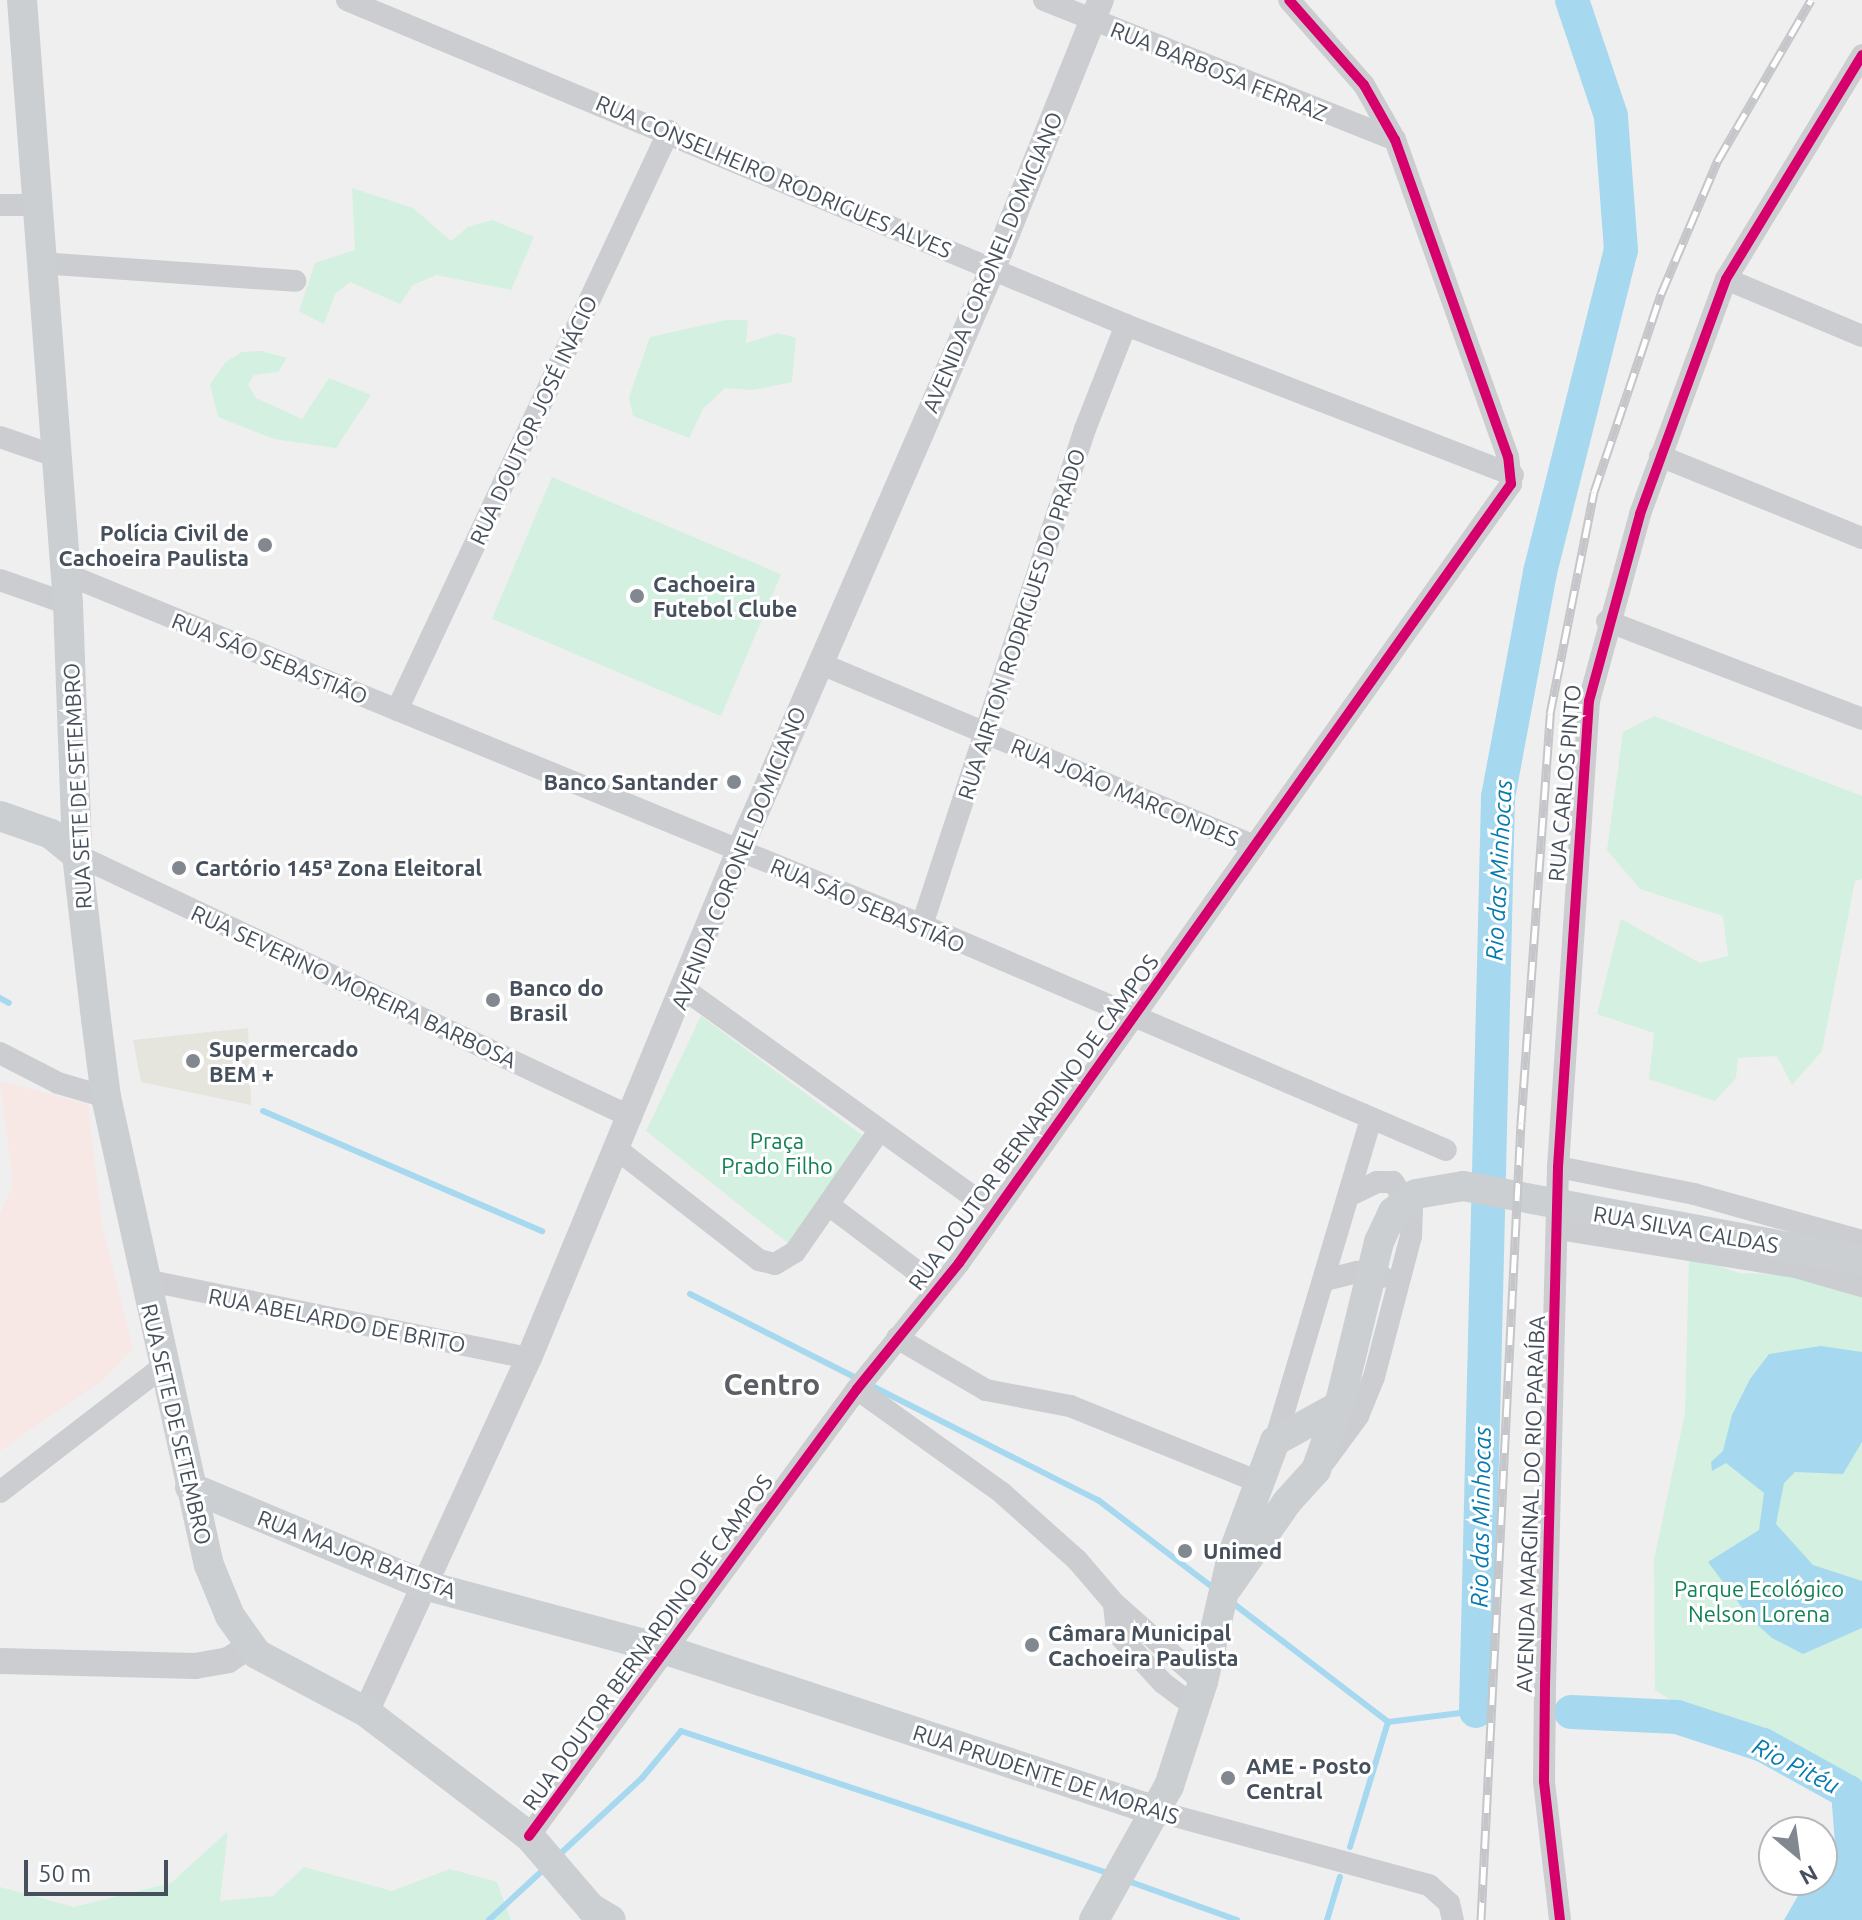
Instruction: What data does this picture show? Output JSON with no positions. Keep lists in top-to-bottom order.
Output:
{
  "streets": {
    "main road": [
      "RUA SETE DE SETEMBRO",
      "RUA SILVA CALDAS",
      "RUA MAJOR BATISTA",
      "RUA PRUDENTE DE MORAIS"
    ],
    "street": [
      "RUA BARBOSA FERRAZ",
      "RUA CONSELHEIRO RODRIGUES ALVES",
      "AVENIDA CORONEL DOMICIANO",
      "RUA DOUTOR JOSÉ INÁCIO",
      "RUA AIRTON RODRIGUES DO PRADO",
      "RUA SÃO SEBASTIÃO",
      "RUA CARLOS PINTO",
      "RUA JOÃO MARCONDES",
      "RUA SEVERINO MOREIRA BARBOSA",
      "RUA DOUTOR BERNARDINO DE CAMPOS",
      "RUA ABELARDO DE BRITO",
      "AVENIDA MARGINAL DO RIO PARAÍBA"
    ]
  },
  "crossings": [
    ["RUA BARBOSA FERRAZ", "AVENIDA CORONEL DOMICIANO"],
    ["RUA CONSELHEIRO RODRIGUES ALVES", "AVENIDA CORONEL DOMICIANO"],
    ["RUA CONSELHEIRO RODRIGUES ALVES", "RUA DOUTOR JOSÉ INÁCIO"],
    ["RUA CONSELHEIRO RODRIGUES ALVES", "RUA AIRTON RODRIGUES DO PRADO"],
    ["RUA CONSELHEIRO RODRIGUES ALVES", "RUA DOUTOR BERNARDINO DE CAMPOS"],
    ["AVENIDA CORONEL DOMICIANO", "RUA SÃO SEBASTIÃO"],
    ["AVENIDA CORONEL DOMICIANO", "RUA JOÃO MARCONDES"],
    ["AVENIDA CORONEL DOMICIANO", "RUA SEVERINO MOREIRA BARBOSA"],
    ["AVENIDA CORONEL DOMICIANO", "RUA ABELARDO DE BRITO"],
    ["AVENIDA CORONEL DOMICIANO", "RUA MAJOR BATISTA"],
    ["RUA DOUTOR JOSÉ INÁCIO", "RUA SÃO SEBASTIÃO"],
    ["RUA AIRTON RODRIGUES DO PRADO", "RUA SÃO SEBASTIÃO"],
    ["RUA AIRTON RODRIGUES DO PRADO", "RUA JOÃO MARCONDES"],
    ["RUA SÃO SEBASTIÃO", "RUA SETE DE SETEMBRO"],
    ["RUA SÃO SEBASTIÃO", "RUA DOUTOR BERNARDINO DE CAMPOS"],
    ["RUA CARLOS PINTO", "AVENIDA MARGINAL DO RIO PARAÍBA"],
    ["RUA SETE DE SETEMBRO", "RUA SEVERINO MOREIRA BARBOSA"],
    ["RUA SETE DE SETEMBRO", "RUA ABELARDO DE BRITO"],
    ["RUA SETE DE SETEMBRO", "RUA MAJOR BATISTA"],
    ["RUA JOÃO MARCONDES", "RUA DOUTOR BERNARDINO DE CAMPOS"],
    ["RUA DOUTOR BERNARDINO DE CAMPOS", "RUA MAJOR BATISTA"],
    ["RUA DOUTOR BERNARDINO DE CAMPOS", "RUA PRUDENTE DE MORAIS"],
    ["RUA MAJOR BATISTA", "RUA PRUDENTE DE MORAIS"]
  ],
  "districts": ["Centro"],
  "water": ["Rio das Minhocas", "Rio Pitéu"],
  "parks": ["Praça Prado Filho", "Parque Ecológico Nelson Lorena"],
  "places": [
    "Polícia Civil de Cachoeira Paulista",
    "Cachoeira Futebol Clube",
    "Banco Santander",
    "Cartório 145ª Zona Eleitoral",
    "Banco do Brasil",
    "Supermercado BEM +",
    "Unimed",
    "Câmara Municipal Cachoeira Paulista",
    "AME - Posto Central"
  ],
  "scale_bar": "50 m",
  "north": "bottom right"
}
